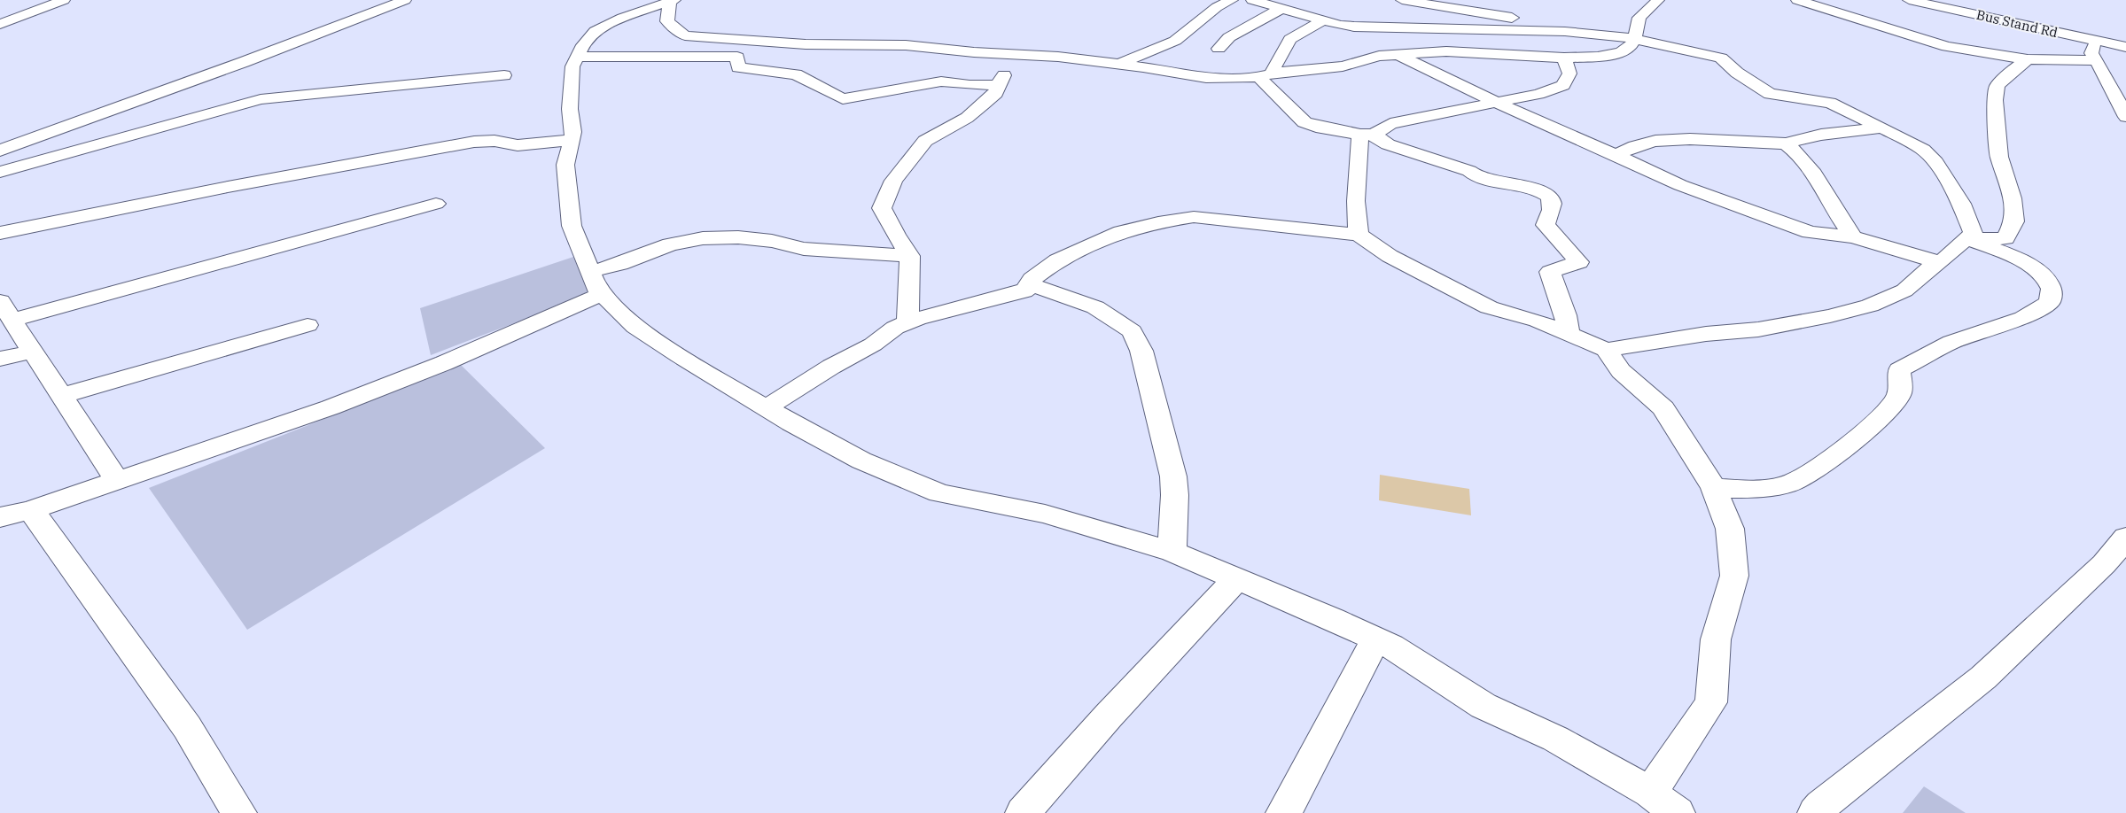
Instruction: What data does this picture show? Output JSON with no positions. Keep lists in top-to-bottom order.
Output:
{
  "streets": {
    "street": ["Bus Stand Rd"]
  }
}
